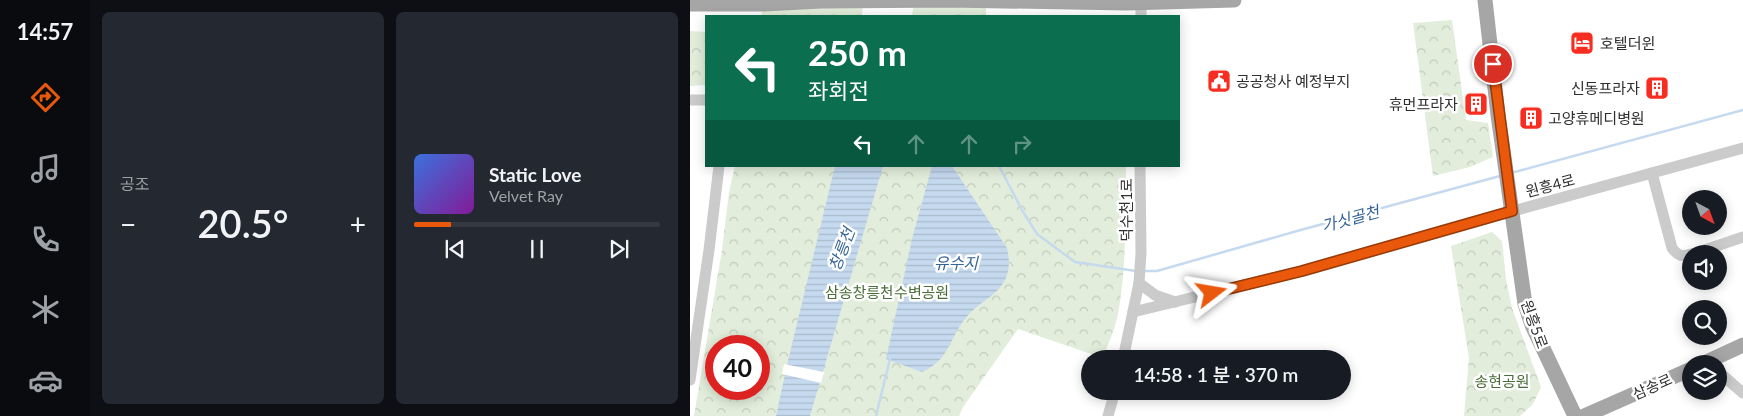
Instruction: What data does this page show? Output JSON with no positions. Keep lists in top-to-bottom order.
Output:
{
  "streets": {
    "main road": ["원흥5로", "삼송로"],
    "street": ["원흥4로", "덕수천1로"]
  },
  "crossings": [
    ["원흥4로", "원흥5로"]
  ],
  "water": ["가싯골천", "창릉천", "유수지"],
  "parks": ["삼송창릉천수변공원", "송현공원"],
  "places": {
    "hotel": ["호텔더윈"],
    "public building": ["공공청사 예정부지"],
    "building": ["신동프라자", "휴먼프라자", "고양휴메디병원"]
  },
  "north": "bottom right",
  "page": {
    "tabs": "14:57",
    "tile": "공조",
    "turn": ["250 m", "좌회전"],
    "song": ["Static Love", "Velvet Ray"],
    "heat": ["−", "20.5°", "+"],
    "limit": "40",
    "trip": "14:58 · 1 분 · 370 m"
  }
}
